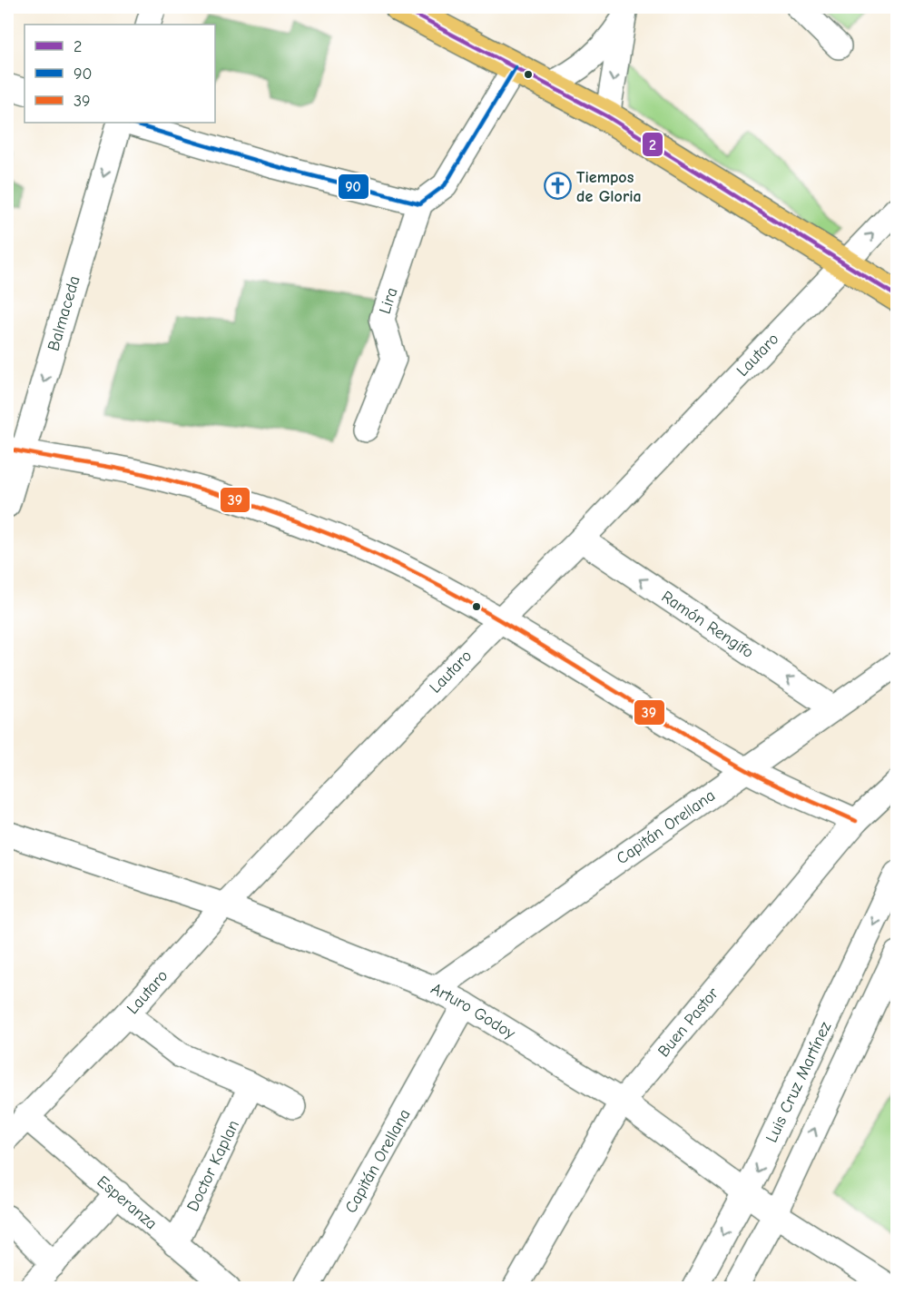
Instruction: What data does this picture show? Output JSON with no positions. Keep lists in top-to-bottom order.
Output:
{
  "streets": {
    "street": [
      "Lira",
      "Balmaceda",
      "Lautaro",
      "Ramón Rengifo",
      "Capitán Orellana",
      "Arturo Godoy",
      "Buen Pastor",
      "Luis Cruz Martínez",
      "Doctor Kaplan",
      "Esperanza"
    ]
  },
  "crossings": [
    ["Lautaro", "Ramón Rengifo"],
    ["Lautaro", "Arturo Godoy"],
    ["Lautaro", "Esperanza"],
    ["Ramón Rengifo", "Capitán Orellana"],
    ["Capitán Orellana", "Arturo Godoy"],
    ["Arturo Godoy", "Buen Pastor"],
    ["Arturo Godoy", "Luis Cruz Martínez"],
    ["Doctor Kaplan", "Esperanza"]
  ],
  "one_way": ["Balmaceda"],
  "places": {
    "church": ["Tiempos de Gloria"]
  },
  "lines": ["transit line 2", "transit line 90", "transit line 39"],
  "legend": ["2", "90", "39"]
}
